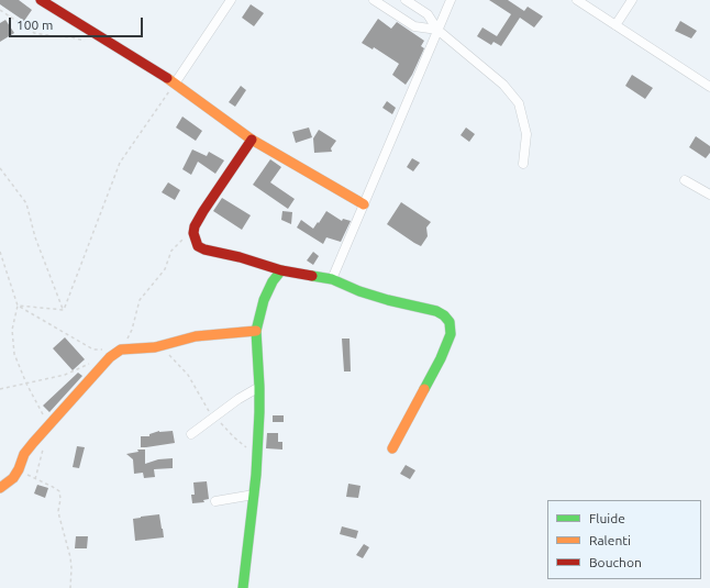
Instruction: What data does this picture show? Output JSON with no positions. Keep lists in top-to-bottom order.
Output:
{
  "legend": ["Fluide", "Ralenti", "Bouchon"],
  "scale_bar": "100 m"
}
